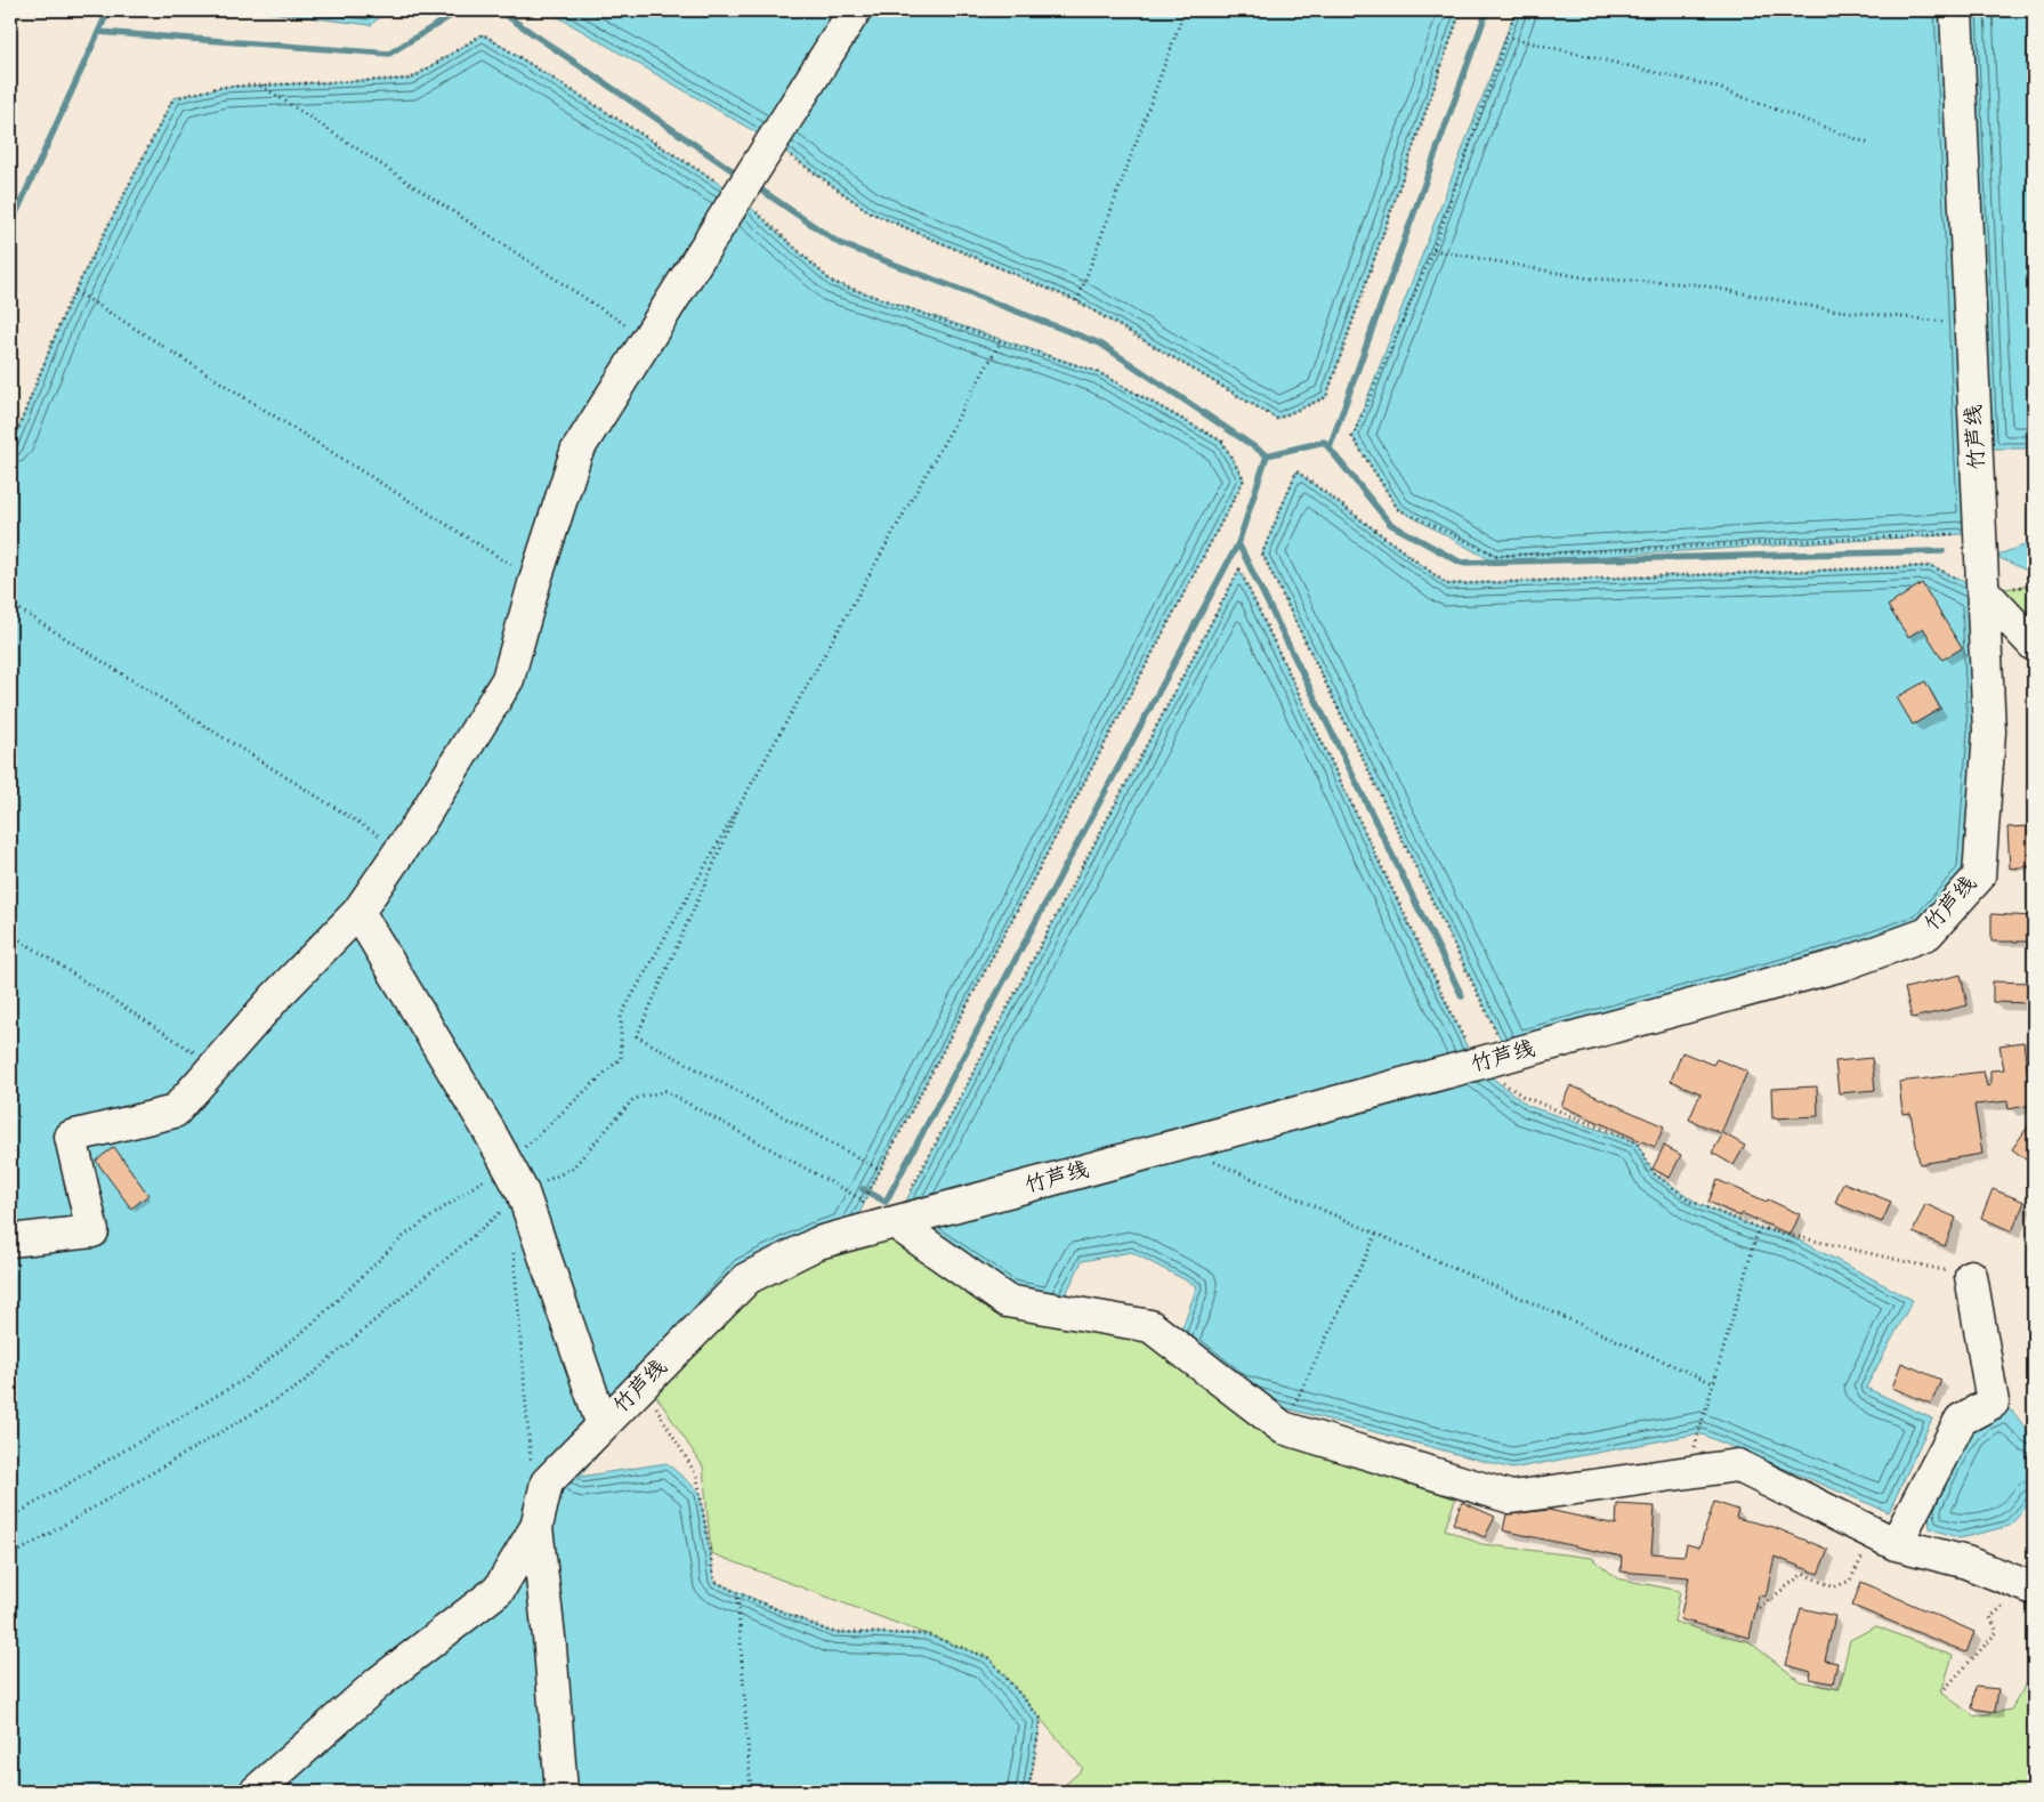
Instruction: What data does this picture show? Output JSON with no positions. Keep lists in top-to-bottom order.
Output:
{
  "streets": {
    "street": ["竹芦线"]
  }
}
